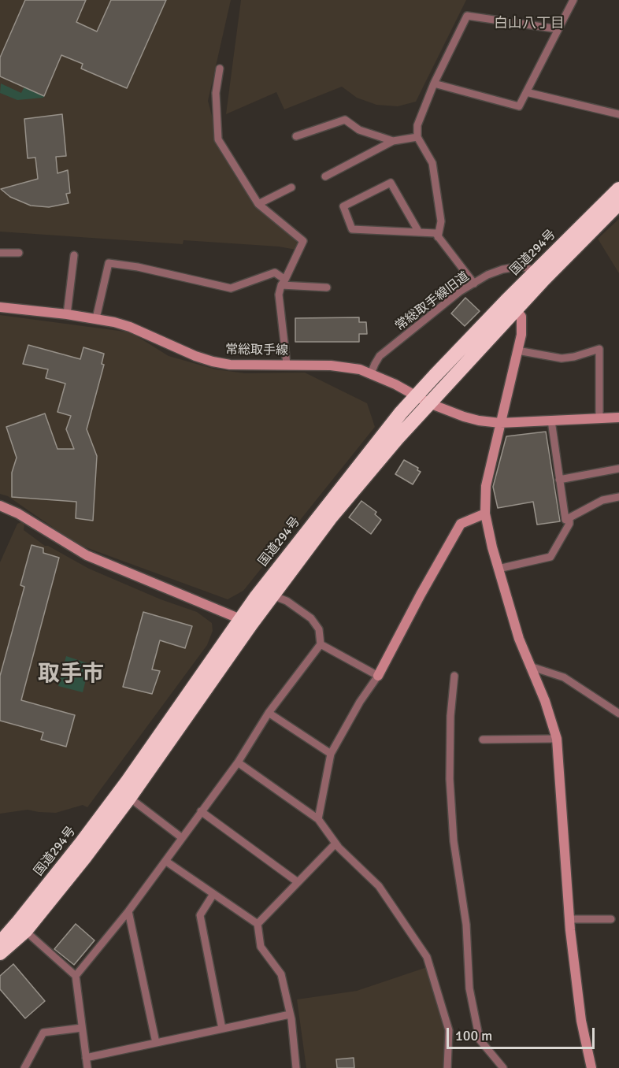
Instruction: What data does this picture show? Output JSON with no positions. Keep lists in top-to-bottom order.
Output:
{
  "streets": {
    "highway": ["国道294号"],
    "street": ["常総取手線旧道", "常総取手線"]
  },
  "crossings": [
    ["国道294号", "常総取手線旧道"],
    ["国道294号", "常総取手線"],
    ["常総取手線旧道", "常総取手線"]
  ],
  "districts": ["白山八丁目", "取手市"],
  "scale_bar": "100 m"
}
